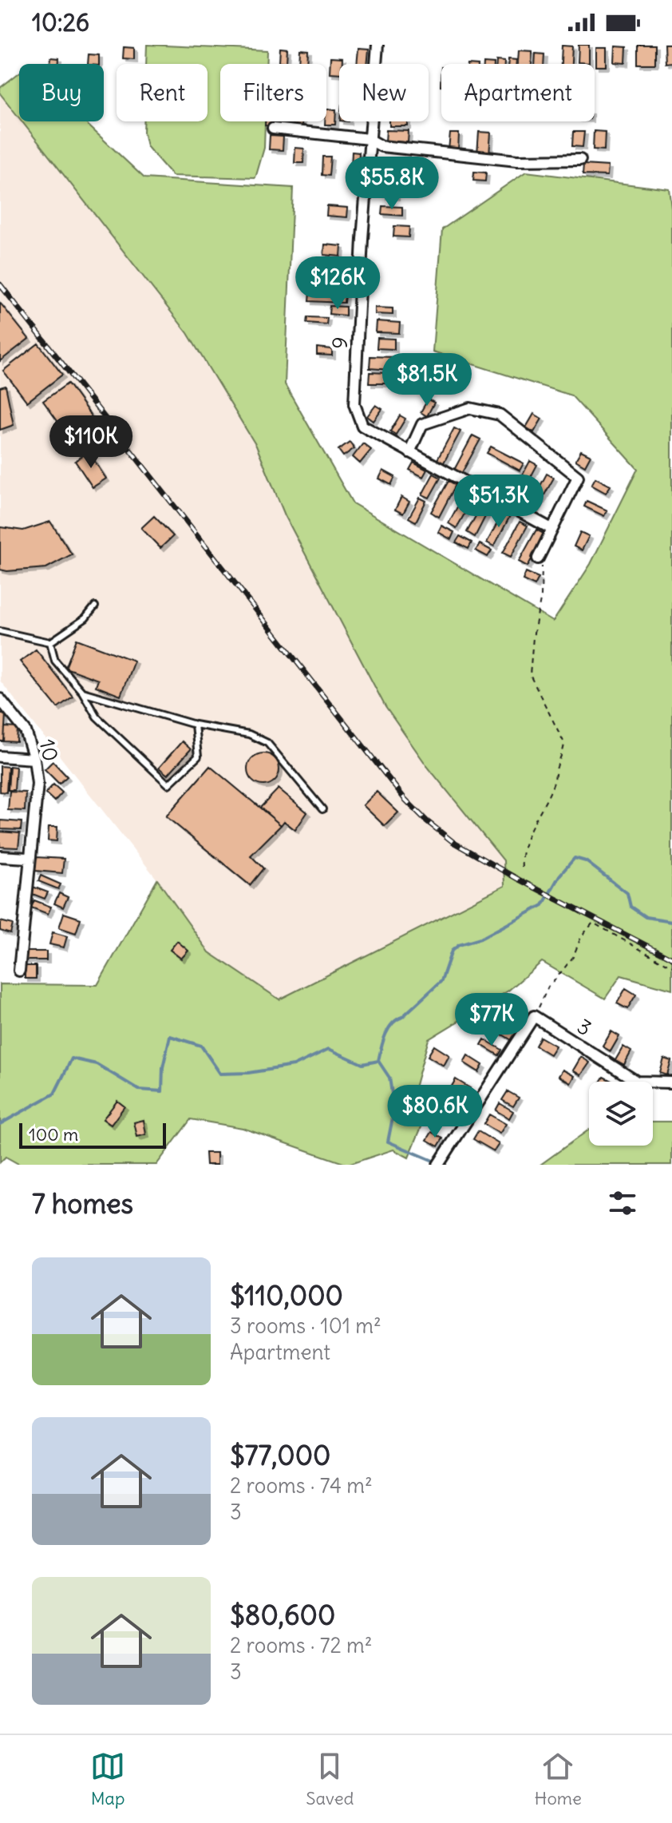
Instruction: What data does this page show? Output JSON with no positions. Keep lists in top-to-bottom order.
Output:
{
  "streets": {
    "street": ["9", "10", "3"]
  },
  "scale_bar": "100 m",
  "page": {
    "status": "10:26",
    "chip": [
      "Buy",
      "Rent",
      "Filters",
      "New",
      "Apartment"
    ],
    "price": [
      "$55.8K",
      "$126K",
      "$81.5K",
      "$110K",
      "$51.3K",
      "$77K",
      "$80.6K"
    ],
    "scale": "100 m",
    "heading": "7 homes",
    "list": [
      {
        "name": "$110,000",
        "note": "3 rooms · 101 m² · Apartment"
      },
      {
        "name": "$77,000",
        "note": "2 rooms · 74 m² · 3"
      },
      {
        "name": "$80,600",
        "note": "2 rooms · 72 m² · 3"
      }
    ],
    "tabs": ["Map", "Saved", "Home"]
  }
}
